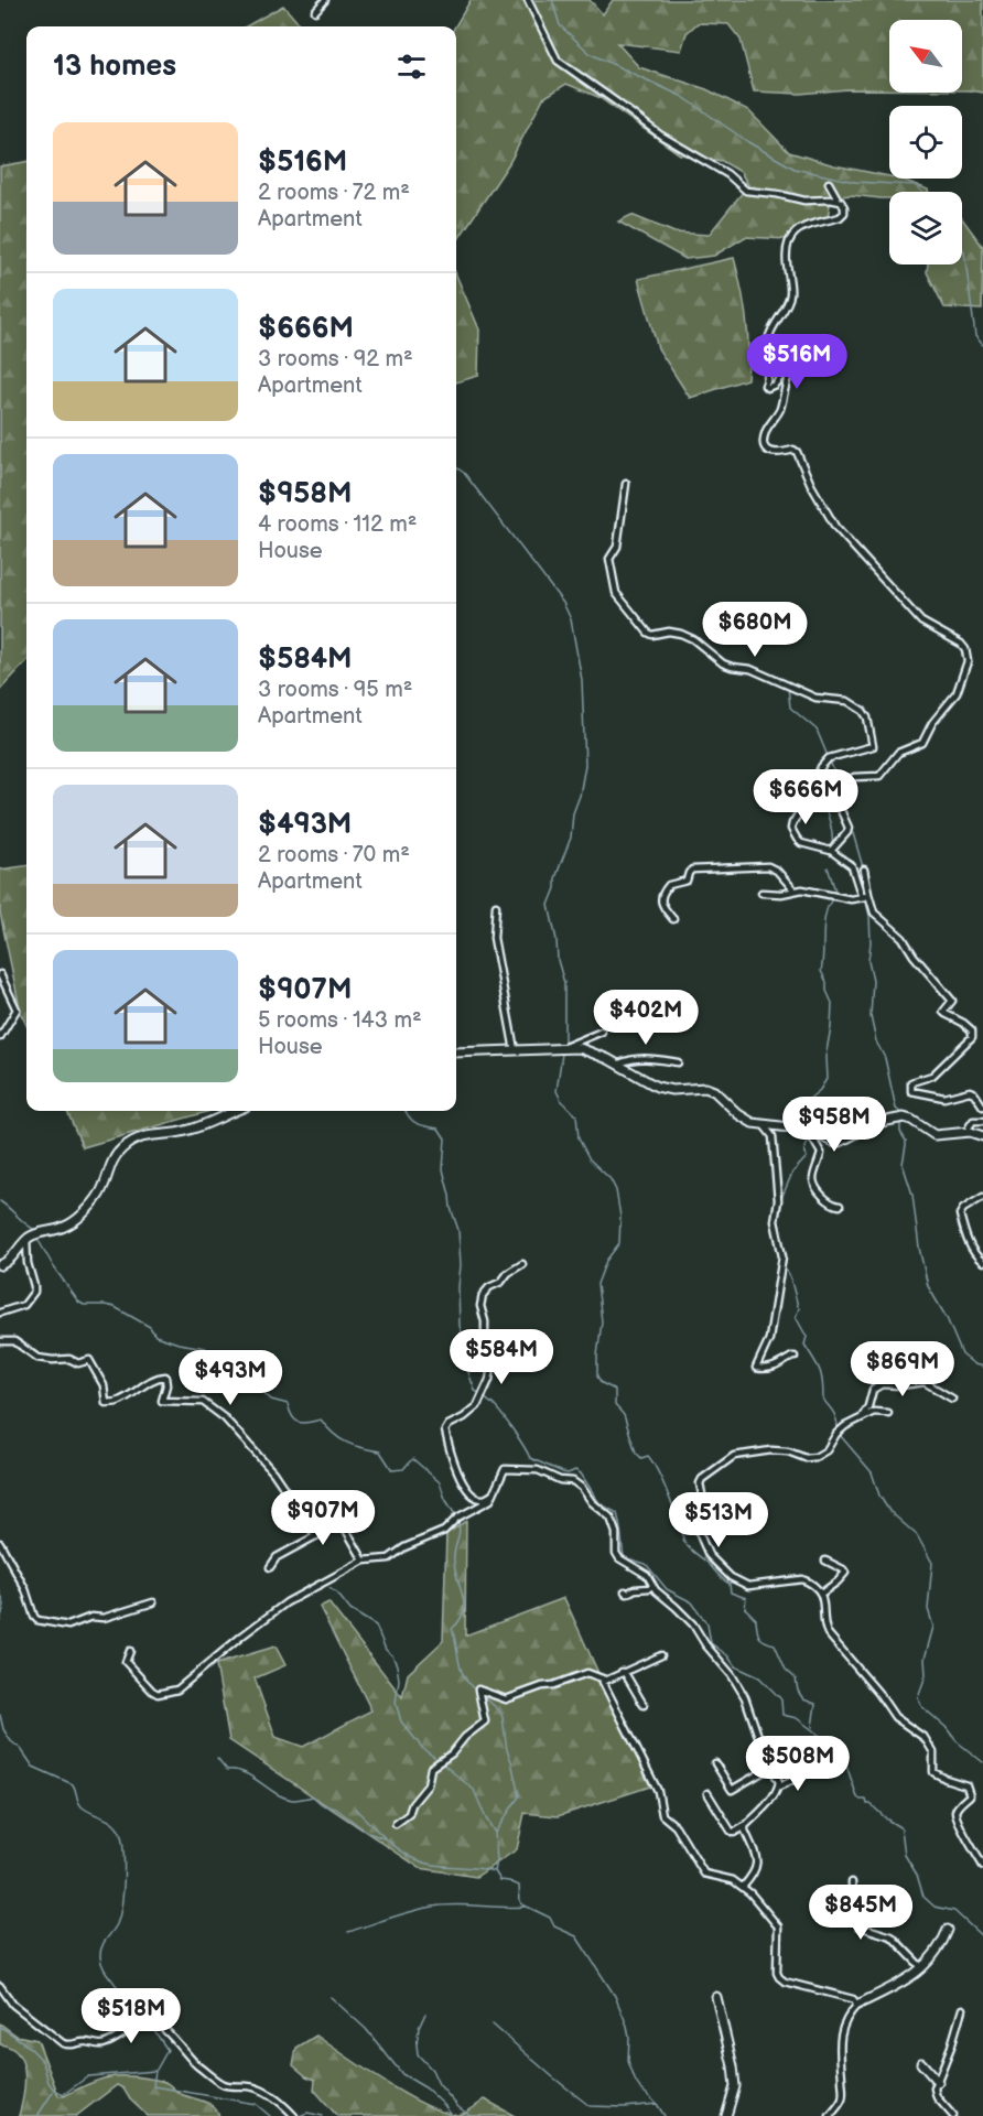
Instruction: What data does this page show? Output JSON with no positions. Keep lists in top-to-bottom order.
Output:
{
  "north": "top left",
  "page": {
    "heading": "13 homes",
    "list": [
      {
        "name": "$516M",
        "note": "2 rooms · 72 m² · Apartment"
      },
      {
        "name": "$666M",
        "note": "3 rooms · 92 m² · Apartment"
      },
      {
        "name": "$958M",
        "note": "4 rooms · 112 m² · House"
      },
      {
        "name": "$584M",
        "note": "3 rooms · 95 m² · Apartment"
      },
      {
        "name": "$493M",
        "note": "2 rooms · 70 m² · Apartment"
      },
      {
        "name": "$907M",
        "note": "5 rooms · 143 m² · House"
      }
    ],
    "price": [
      "$516M",
      "$680M",
      "$666M",
      "$402M",
      "$958M",
      "$584M",
      "$869M",
      "$493M",
      "$907M",
      "$513M",
      "$508M",
      "$845M",
      "$518M"
    ]
  }
}
